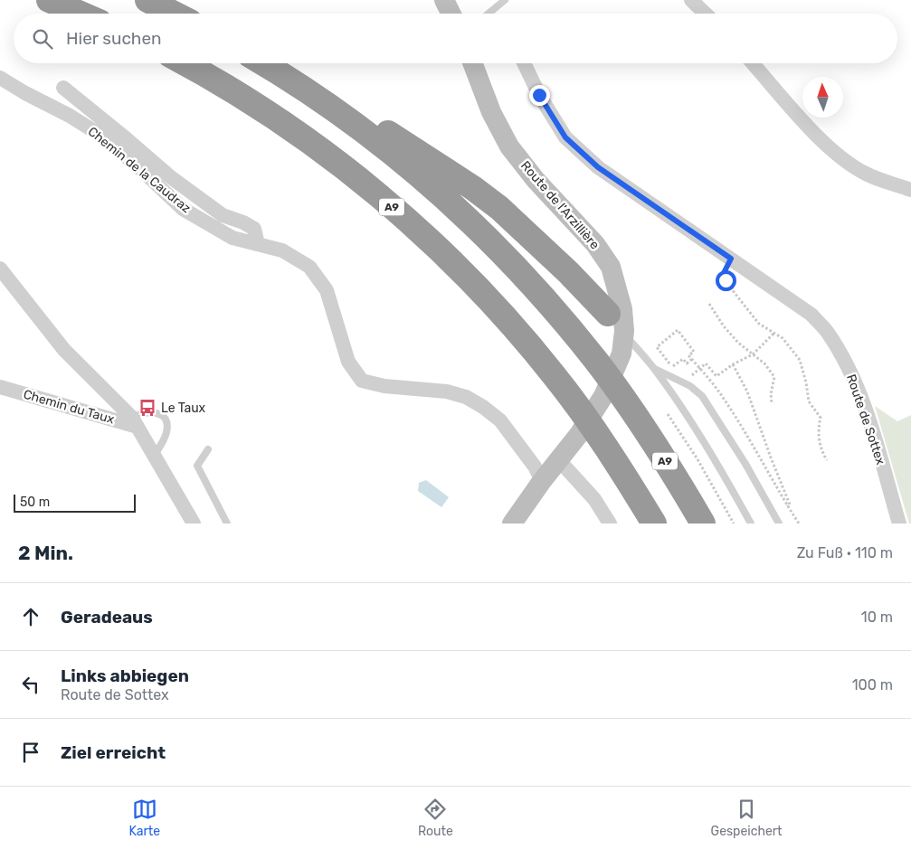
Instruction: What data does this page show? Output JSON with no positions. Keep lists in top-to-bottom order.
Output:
{
  "streets": {
    "highway": ["A9"],
    "street": [
      "Chemin de la Caudraz",
      "Route de l'Arzillière",
      "Chemin du Taux",
      "Route de Sottex"
    ]
  },
  "crossings": [
    ["Chemin de la Caudraz", "Route de l'Arzillière"],
    ["Route de l'Arzillière", "A9"]
  ],
  "places": {
    "bus stop": ["Le Taux"]
  },
  "scale_bar": "50 m",
  "north": "top",
  "page": {
    "search": "Hier suchen",
    "scale": "50 m",
    "heading": ["2 Min.", "Zu Fuß · 110 m"],
    "list": [
      ["Geradeaus", "10 m"],
      ["Links abbiegen", "Route de Sottex", "100 m"],
      "Ziel erreicht"
    ],
    "nav": ["Karte", "Route", "Gespeichert"]
  }
}
